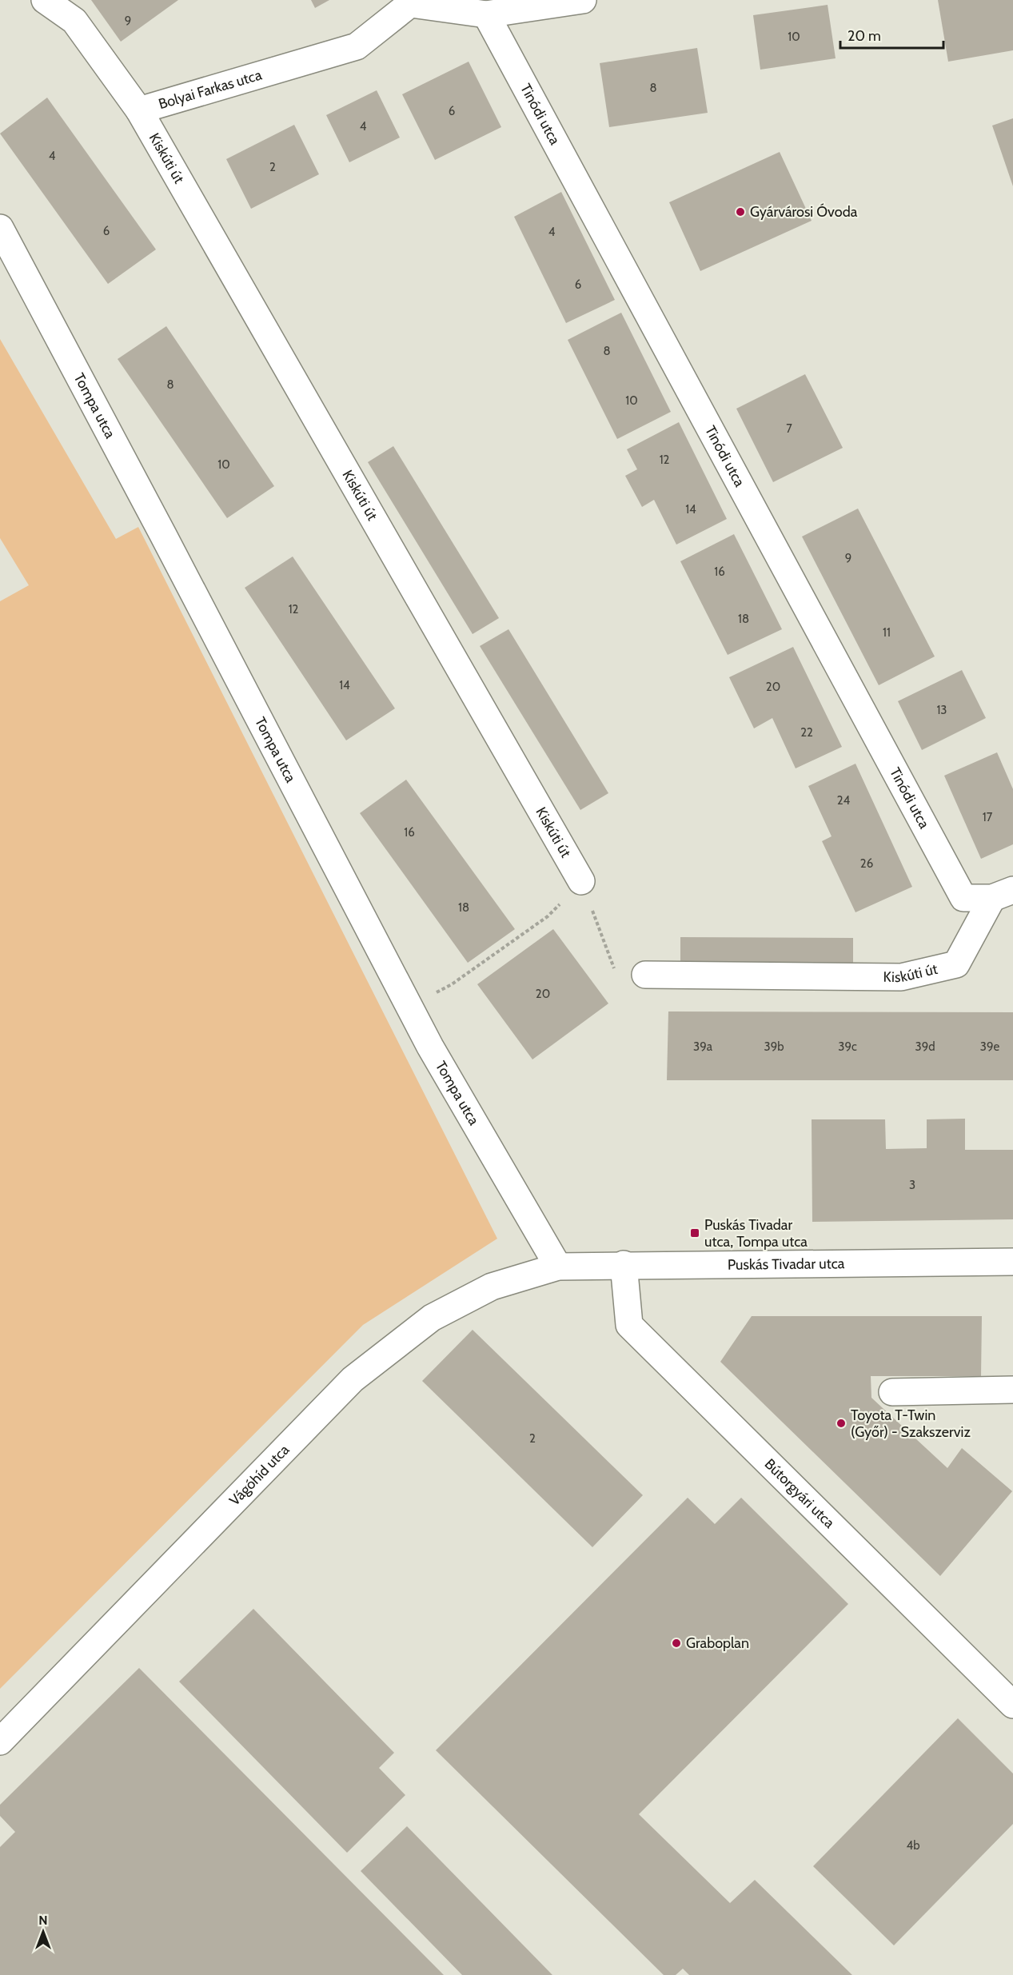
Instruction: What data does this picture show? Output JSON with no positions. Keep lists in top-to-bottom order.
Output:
{
  "streets": {
    "street": [
      "Bolyai Farkas utca",
      "Tinódi utca",
      "Kiskúti út",
      "Tompa utca",
      "Puskás Tivadar utca",
      "Vágóhíd utca",
      "Bútorgyári utca"
    ]
  },
  "crossings": [
    ["Bolyai Farkas utca", "Tinódi utca"],
    ["Bolyai Farkas utca", "Kiskúti út"],
    ["Tinódi utca", "Kiskúti út"],
    ["Tompa utca", "Puskás Tivadar utca"],
    ["Tompa utca", "Vágóhíd utca"],
    ["Puskás Tivadar utca", "Vágóhíd utca"],
    ["Puskás Tivadar utca", "Bútorgyári utca"]
  ],
  "places": {
    "other": ["Gyárvárosi Óvoda", "Toyota T-Twin (Győr) - Szakszerviz", "Graboplan"],
    "transit": ["Puskás Tivadar utca, Tompa utca"]
  },
  "house_numbers": [
    "9",
    "10",
    "8",
    "6",
    "4",
    "4",
    "2",
    "6",
    "4",
    "6",
    "8",
    "8",
    "10",
    "7",
    "12",
    "10",
    "14",
    "9",
    "16",
    "12",
    "18",
    "11",
    "14",
    "20",
    "13",
    "22",
    "24",
    "17",
    "16",
    "26",
    "18",
    "20",
    "39a",
    "39b",
    "39c",
    "39d",
    "39e",
    "3",
    "2",
    "4b"
  ],
  "scale_bar": "20 m",
  "north": "top"
}
